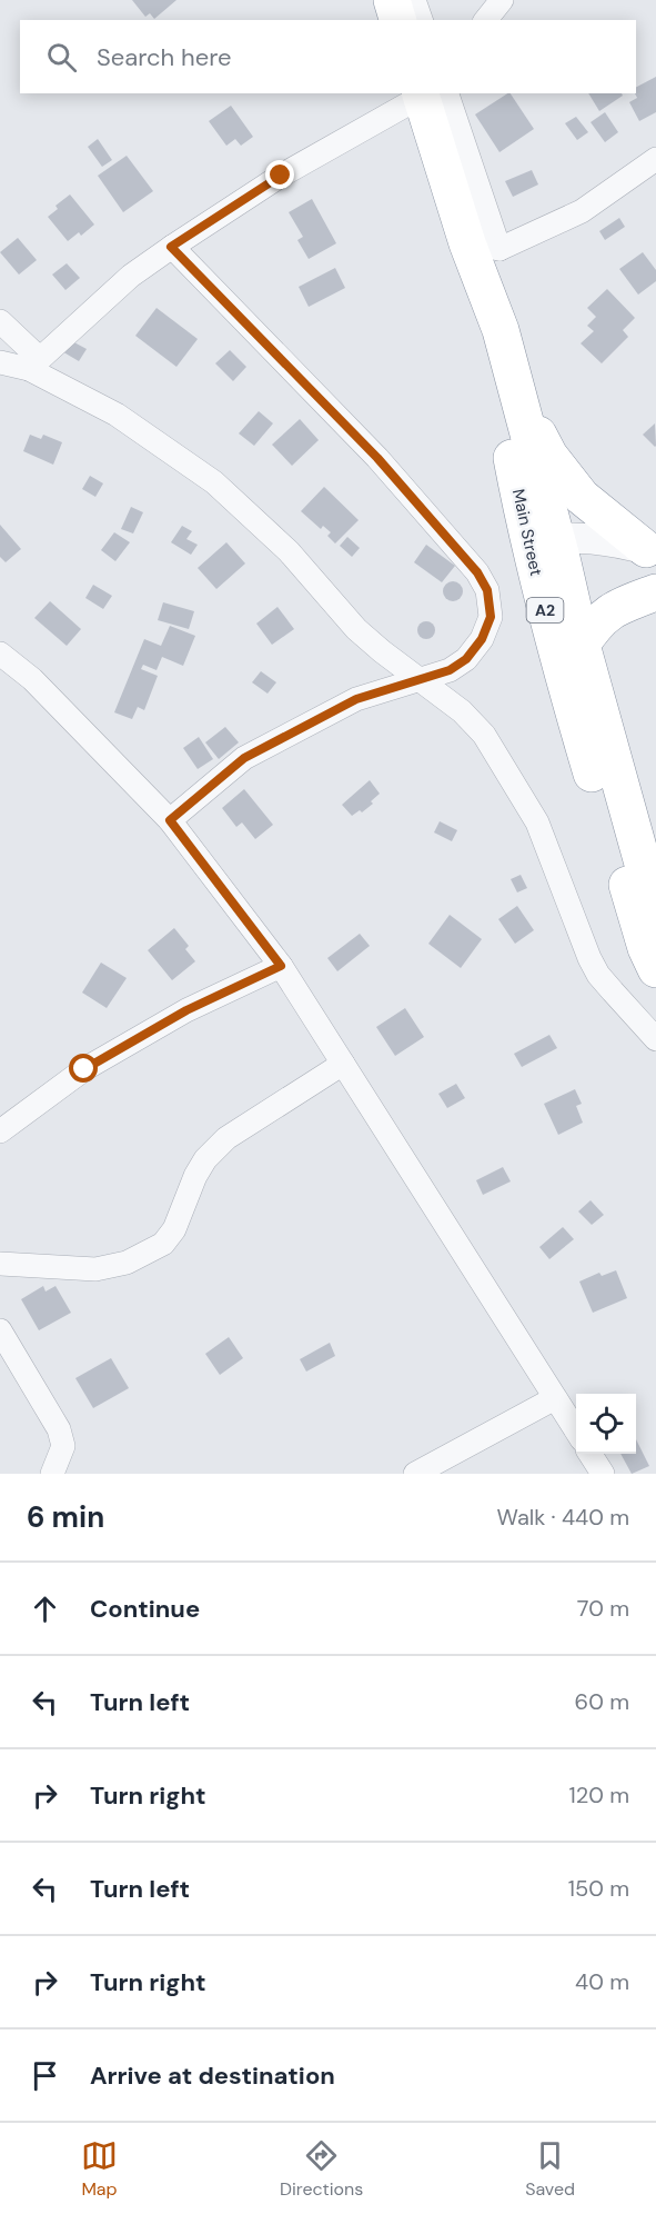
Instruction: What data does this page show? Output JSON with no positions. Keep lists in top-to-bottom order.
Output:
{
  "streets": {
    "highway": ["Main Street", "A2"]
  },
  "page": {
    "search": "Search here",
    "heading": ["6 min", "Walk · 440 m"],
    "list": [
      ["Continue", "70 m"],
      ["Turn left", "60 m"],
      ["Turn right", "120 m"],
      ["Turn left", "150 m"],
      ["Turn right", "40 m"],
      "Arrive at destination"
    ],
    "nav": ["Map", "Directions", "Saved"]
  }
}
